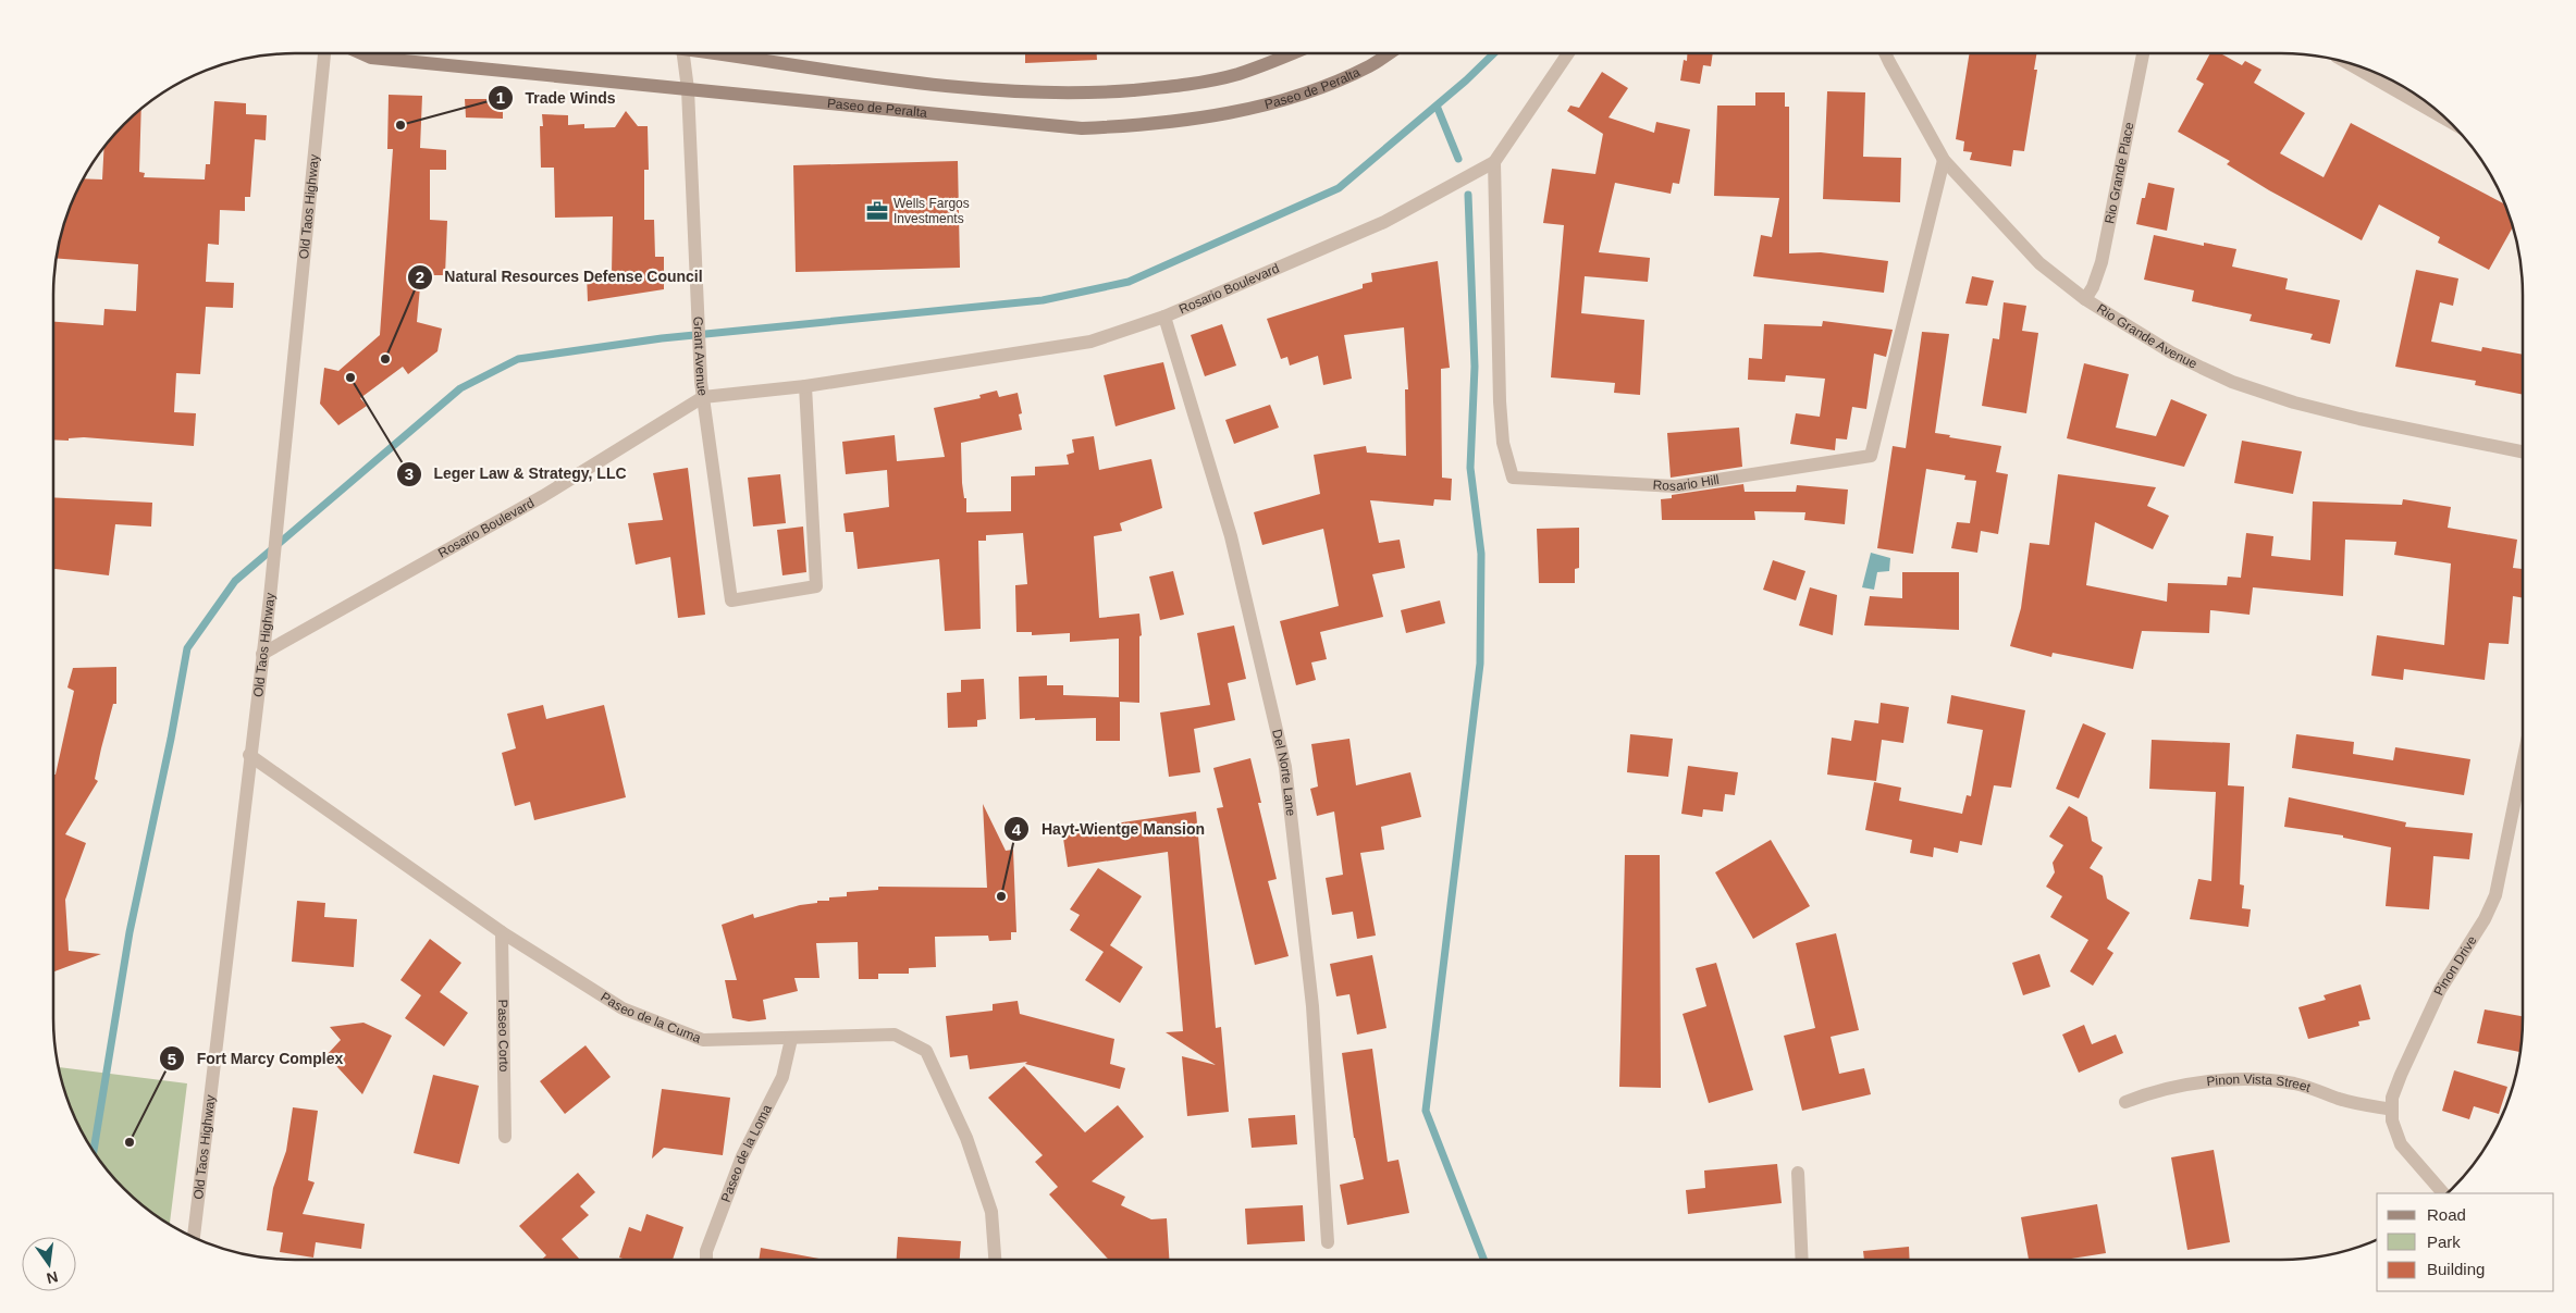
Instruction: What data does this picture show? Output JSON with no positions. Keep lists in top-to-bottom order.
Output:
{
  "streets": {
    "main road": ["Paseo de Peralta"],
    "street": [
      "Rio Grande Place",
      "Old Taos Highway",
      "Rosario Boulevard",
      "Rio Grande Avenue",
      "Grant Avenue",
      "Rosario Hill",
      "Del Norte Lane",
      "Pinon Drive",
      "Paseo de la Cuma",
      "Paseo Corto",
      "Pinon Vista Street",
      "Paseo de la Loma"
    ]
  },
  "crossings": [
    ["Paseo de Peralta", "Grant Avenue"],
    ["Rio Grande Place", "Rio Grande Avenue"],
    ["Old Taos Highway", "Rosario Boulevard"],
    ["Old Taos Highway", "Paseo de la Cuma"],
    ["Rosario Boulevard", "Grant Avenue"],
    ["Rosario Boulevard", "Rosario Hill"],
    ["Rosario Boulevard", "Del Norte Lane"],
    ["Rio Grande Avenue", "Rosario Hill"],
    ["Pinon Drive", "Pinon Vista Street"],
    ["Paseo de la Cuma", "Paseo Corto"],
    ["Paseo de la Cuma", "Paseo de la Loma"]
  ],
  "places": {
    "other": [
      "Trade Winds",
      "Natural Resources Defense Council",
      "Leger Law & Strategy, LLC",
      "Hayt-Wientge Mansion",
      "Fort Marcy Complex"
    ],
    "office": ["Wells Fargos Investments"]
  },
  "legend": ["Road", "Park", "Building"],
  "north": "bottom"
}
